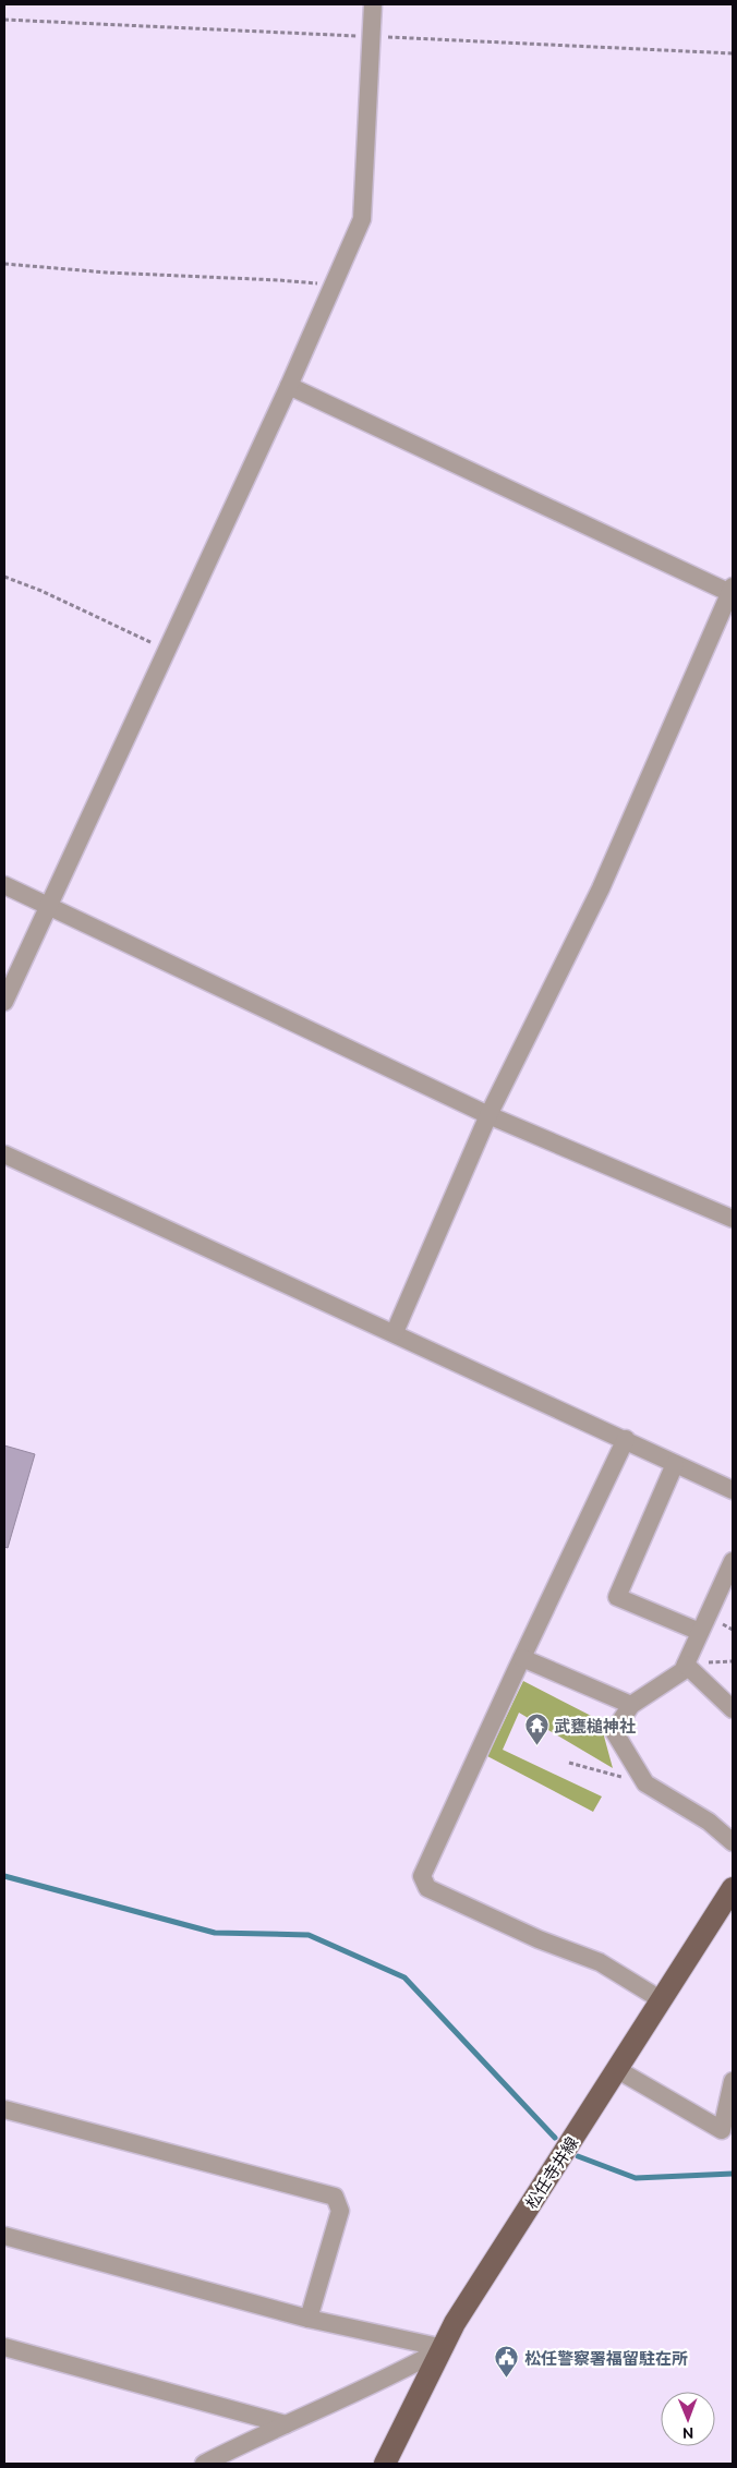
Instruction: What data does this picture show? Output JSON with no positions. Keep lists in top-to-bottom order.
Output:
{
  "streets": {
    "main road": ["松任寺井線"]
  },
  "places": {
    "temple": ["武甕槌神社"],
    "public building": ["松任警察署福留駐在所"]
  },
  "north": "bottom"
}
